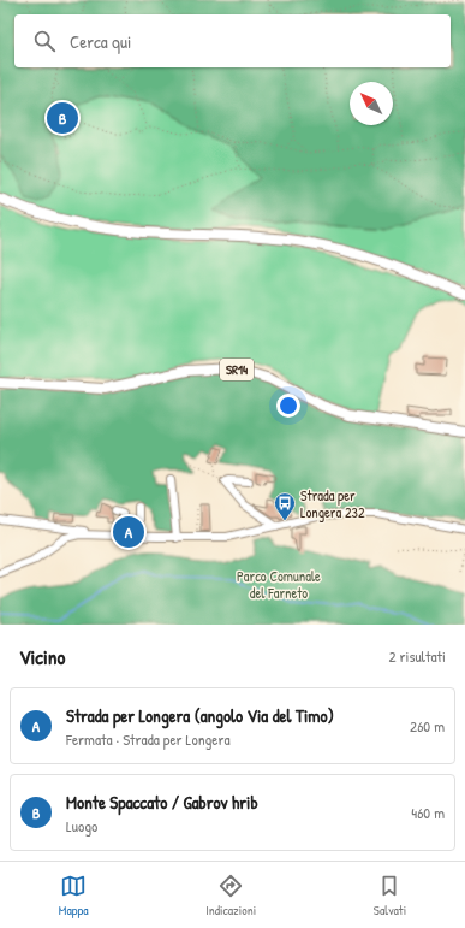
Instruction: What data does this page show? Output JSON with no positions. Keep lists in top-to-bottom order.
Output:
{
  "streets": {
    "main road": ["SR14"]
  },
  "parks": ["Parco Comunale del Farneto"],
  "places": {
    "bus stop": ["Strada per Longera 232"]
  },
  "north": "top left",
  "page": {
    "search": "Cerca qui",
    "pins": ["B", "A"],
    "heading": ["Vicino", "2 risultati"],
    "list": [
      {
        "mark": "A",
        "name": "Strada per Longera (angolo Via del Timo)",
        "note": "Fermata · Strada per Longera",
        "value": "260 m"
      },
      {
        "mark": "B",
        "name": "Monte Spaccato / Gabrov hrib",
        "note": "Luogo",
        "value": "460 m"
      }
    ],
    "nav": ["Mappa", "Indicazioni", "Salvati"]
  }
}
